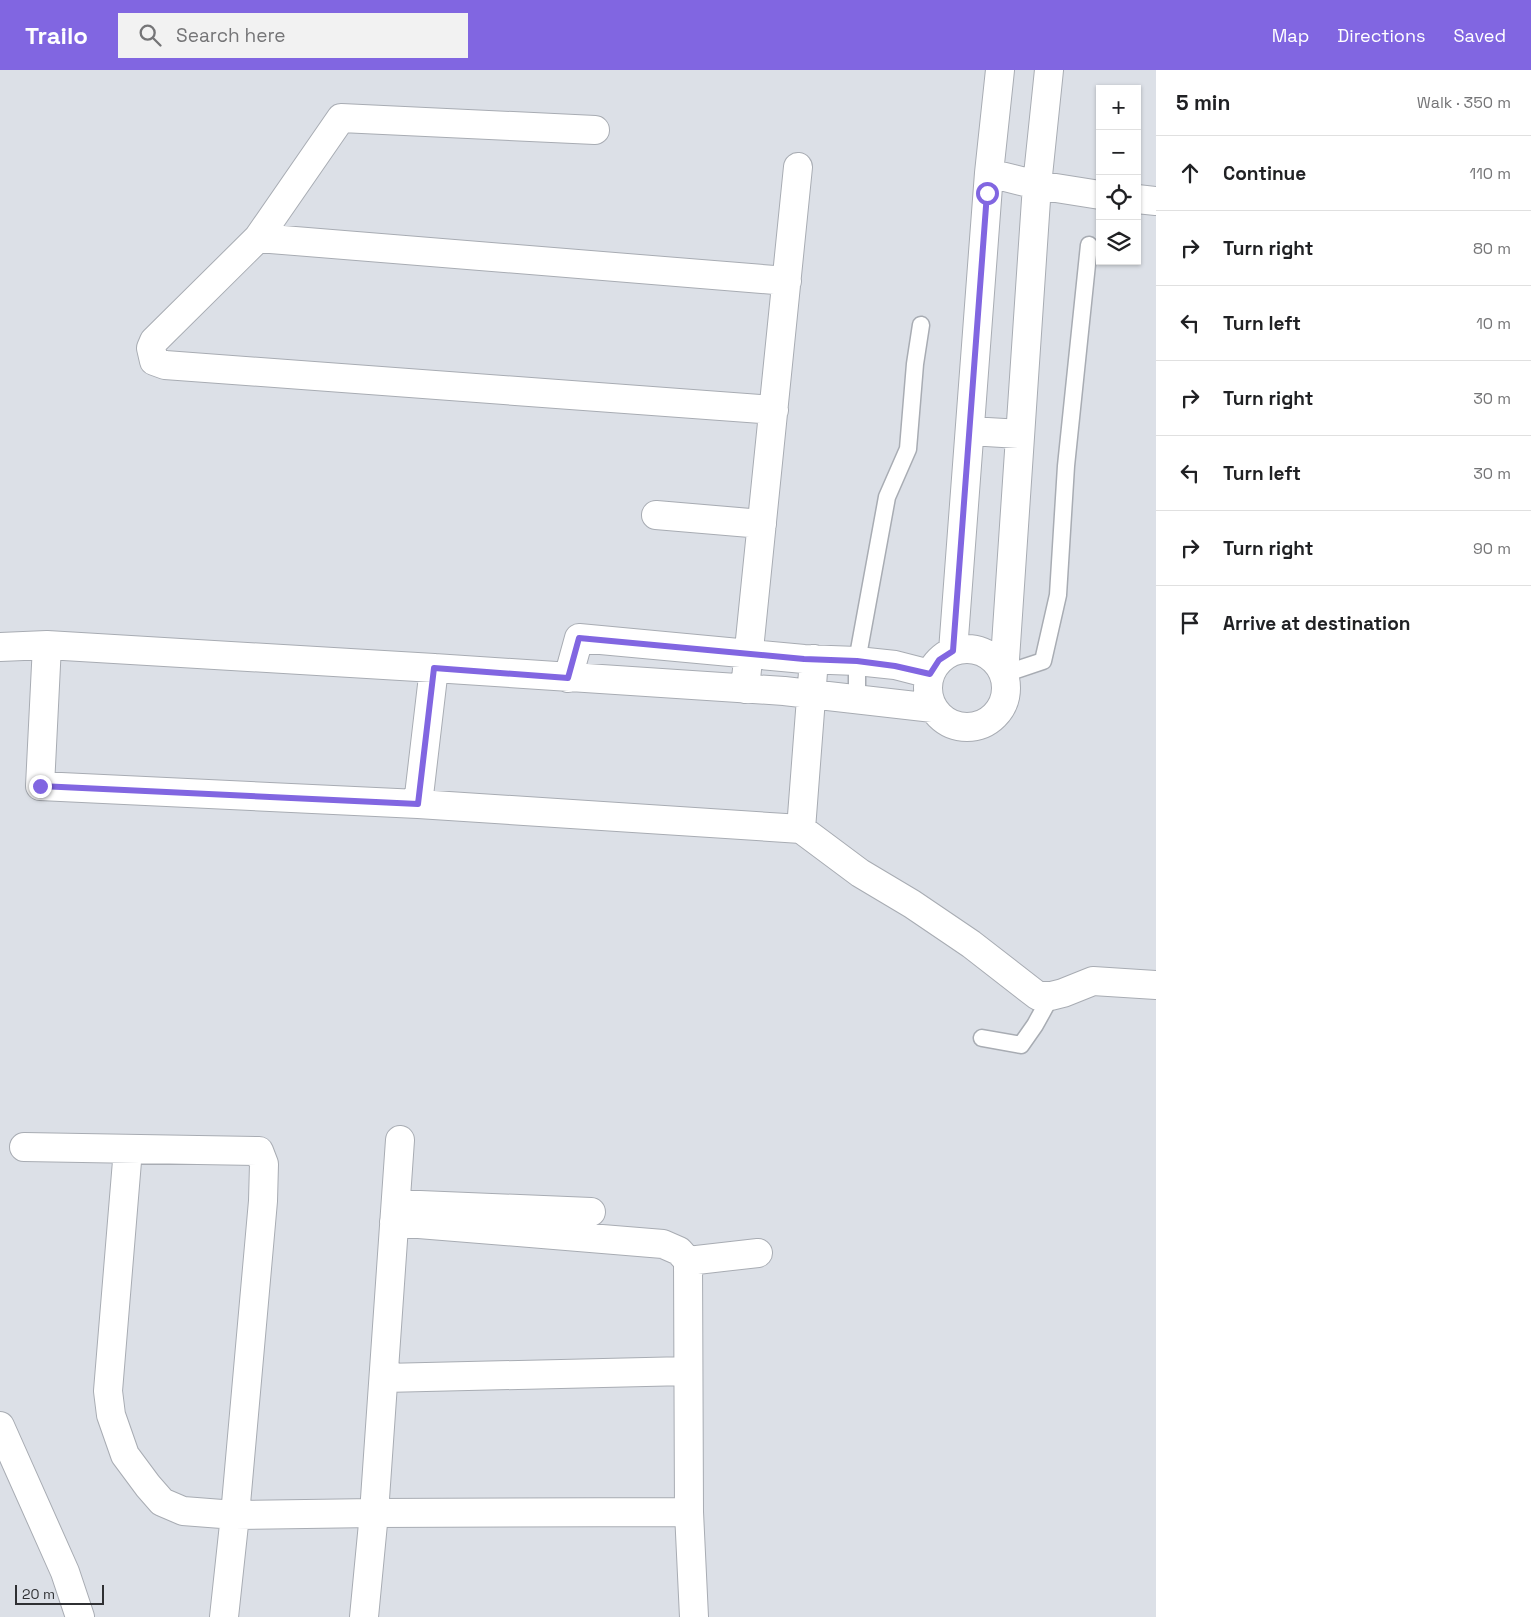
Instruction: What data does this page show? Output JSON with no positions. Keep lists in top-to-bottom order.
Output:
{
  "scale_bar": "20 m",
  "page": {
    "header": "Trailo",
    "search": "Search here",
    "nav": ["Map", "Directions", "Saved"],
    "heading": ["5 min", "Walk · 350 m"],
    "map_buttons": ["+", "−"],
    "list": [
      ["Continue", "110 m"],
      ["Turn right", "80 m"],
      ["Turn left", "10 m"],
      ["Turn right", "30 m"],
      ["Turn left", "30 m"],
      ["Turn right", "90 m"],
      "Arrive at destination"
    ],
    "scale": "20 m"
  }
}
